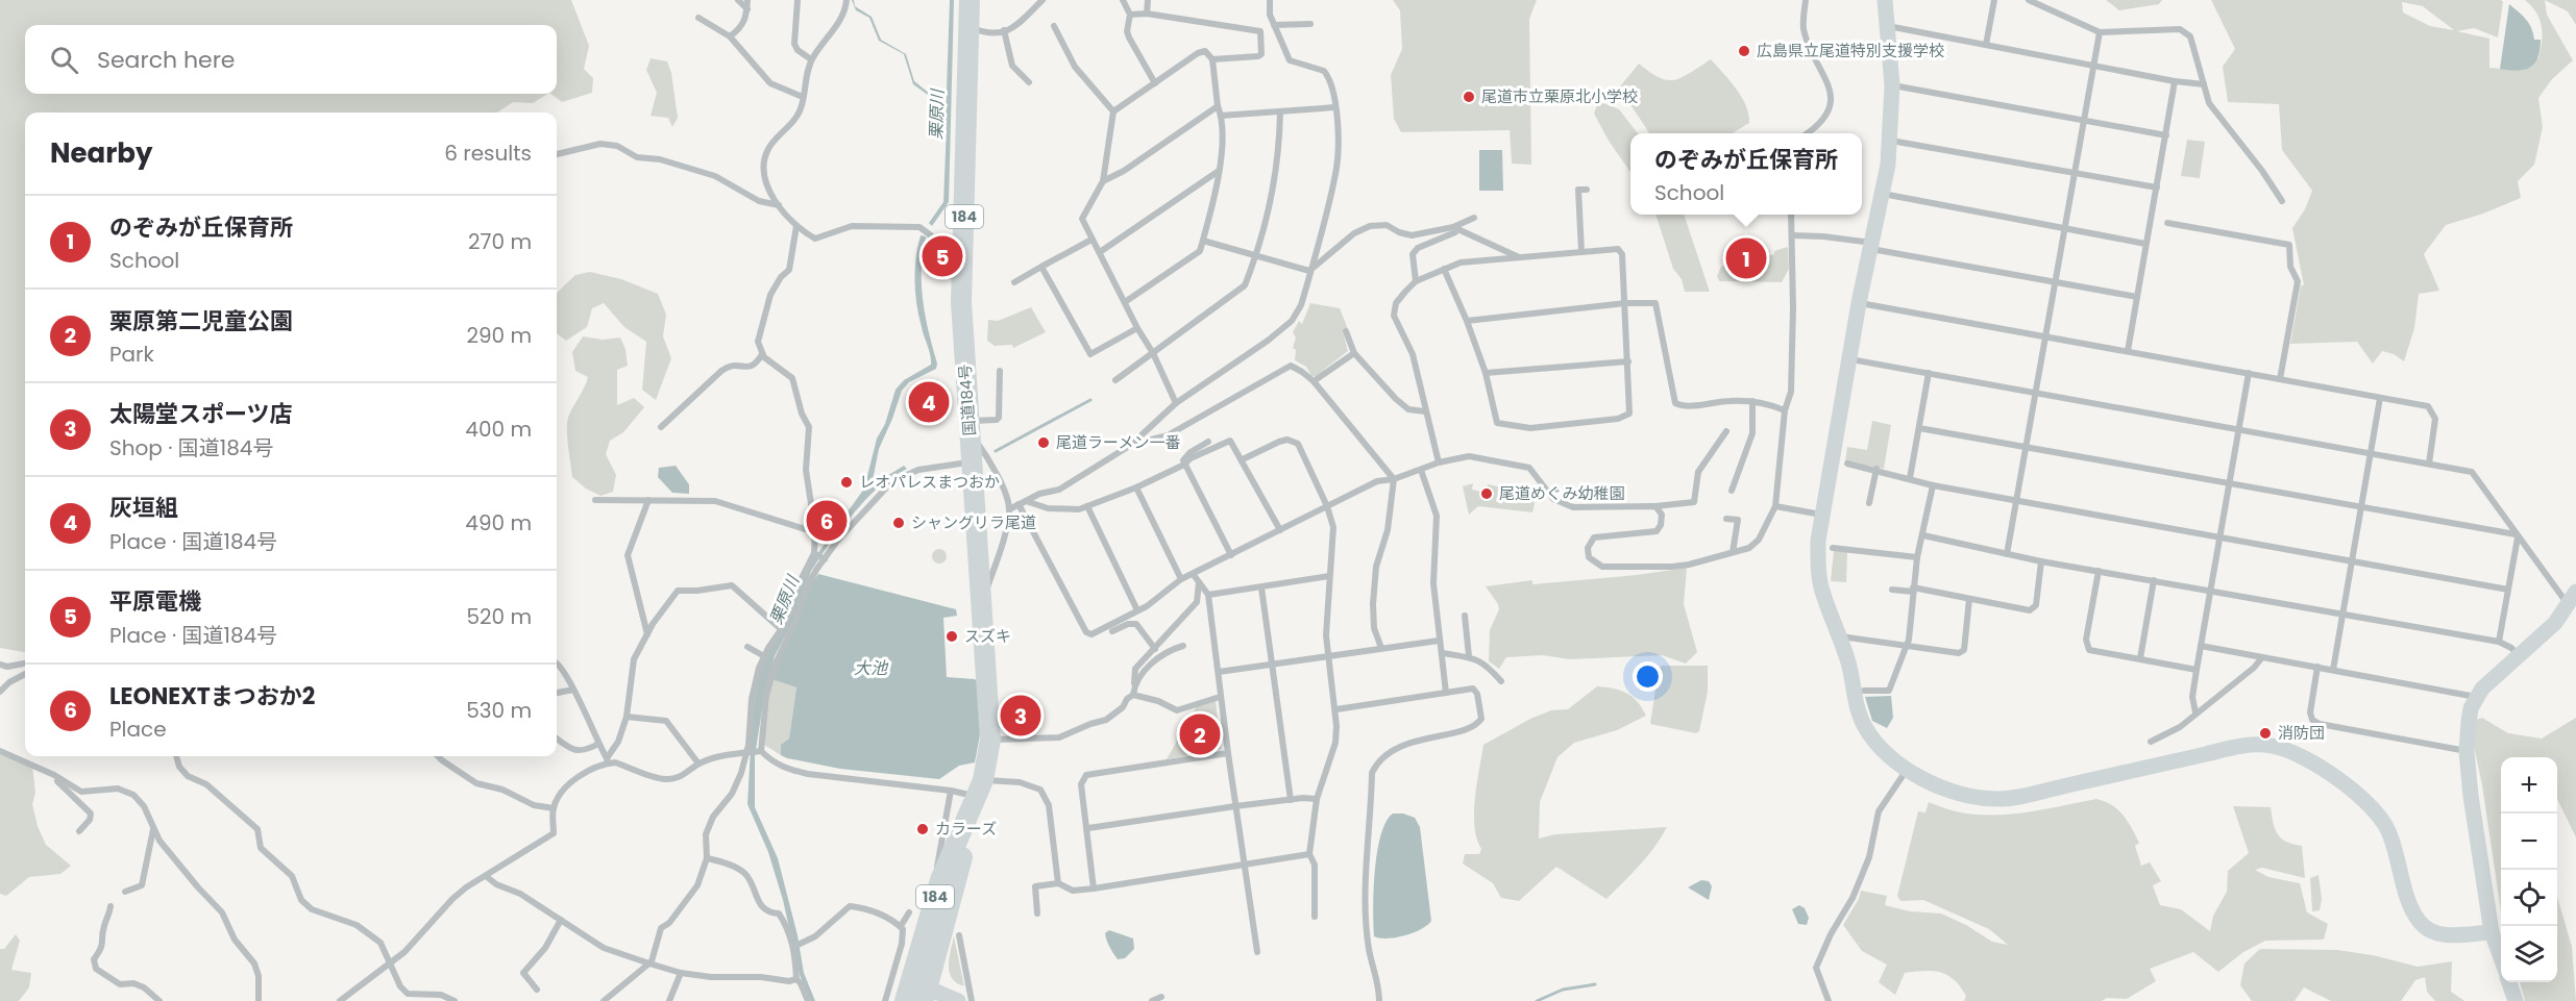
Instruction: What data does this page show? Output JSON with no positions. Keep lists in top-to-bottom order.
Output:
{
  "streets": {
    "highway": ["184", "国道184号"]
  },
  "water": ["栗原川", "大池"],
  "places": [
    "広島県立尾道特別支援学校",
    "尾道市立栗原北小学校",
    "尾道ラーメン一番",
    "レオパレスまつおか",
    "尾道めぐみ幼稚園",
    "シャングリラ尾道",
    "スズキ",
    "消防団",
    "カラーズ"
  ],
  "page": {
    "search": "Search here",
    "heading": ["Nearby", "6 results"],
    "popup": ["のぞみが丘保育所", "School"],
    "list": [
      {
        "mark": "1",
        "name": "のぞみが丘保育所",
        "note": "School",
        "value": "270 m"
      },
      {
        "mark": "2",
        "name": "栗原第二児童公園",
        "note": "Park",
        "value": "290 m"
      },
      {
        "mark": "3",
        "name": "太陽堂スポーツ店",
        "note": "Shop · 国道184号",
        "value": "400 m"
      },
      {
        "mark": "4",
        "name": "灰垣組",
        "note": "Place · 国道184号",
        "value": "490 m"
      },
      {
        "mark": "5",
        "name": "平原電機",
        "note": "Place · 国道184号",
        "value": "520 m"
      },
      {
        "mark": "6",
        "name": "LEONEXTまつおか2",
        "note": "Place",
        "value": "530 m"
      }
    ],
    "pins": [
      "5",
      "1",
      "4",
      "6",
      "3",
      "2"
    ],
    "map_buttons": ["+", "−"]
  }
}
